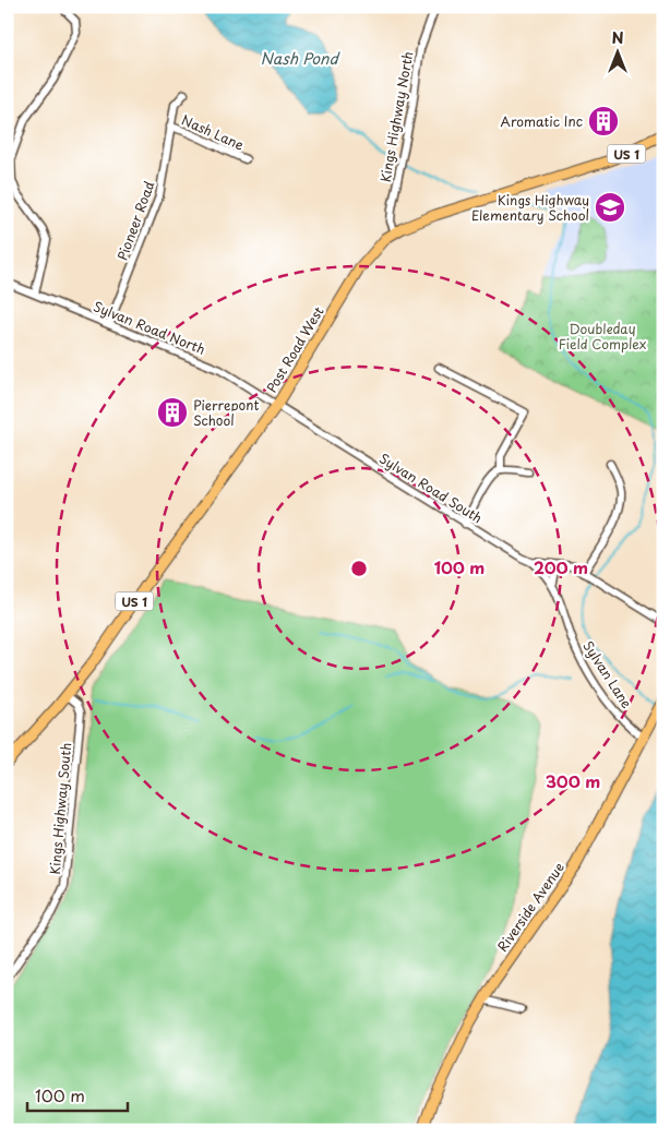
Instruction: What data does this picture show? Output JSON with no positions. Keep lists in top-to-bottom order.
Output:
{
  "streets": {
    "main road": ["US 1", "Post Road West", "Riverside Avenue"],
    "street": [
      "Kings Highway North",
      "Nash Lane",
      "Pioneer Road",
      "Sylvan Road North",
      "Sylvan Road South",
      "Sylvan Lane",
      "Kings Highway South"
    ]
  },
  "crossings": [
    ["Kings Highway North", "Post Road West"],
    ["Nash Lane", "Pioneer Road"],
    ["Pioneer Road", "Sylvan Road North"],
    ["Sylvan Road North", "Post Road West"],
    ["Sylvan Road North", "Sylvan Road South"],
    ["Post Road West", "Sylvan Road South"],
    ["Post Road West", "Kings Highway South"],
    ["Sylvan Road South", "Sylvan Lane"],
    ["Sylvan Lane", "Riverside Avenue"]
  ],
  "water": ["Nash Pond"],
  "parks": ["Doubleday Field Complex"],
  "places": {
    "building": ["Aromatic Inc", "Pierrepont School"],
    "school or university": ["Kings Highway Elementary School"]
  },
  "scale_bar": "100 m",
  "north": "top",
  "rings": ["100 m", "200 m", "300 m"]
}
